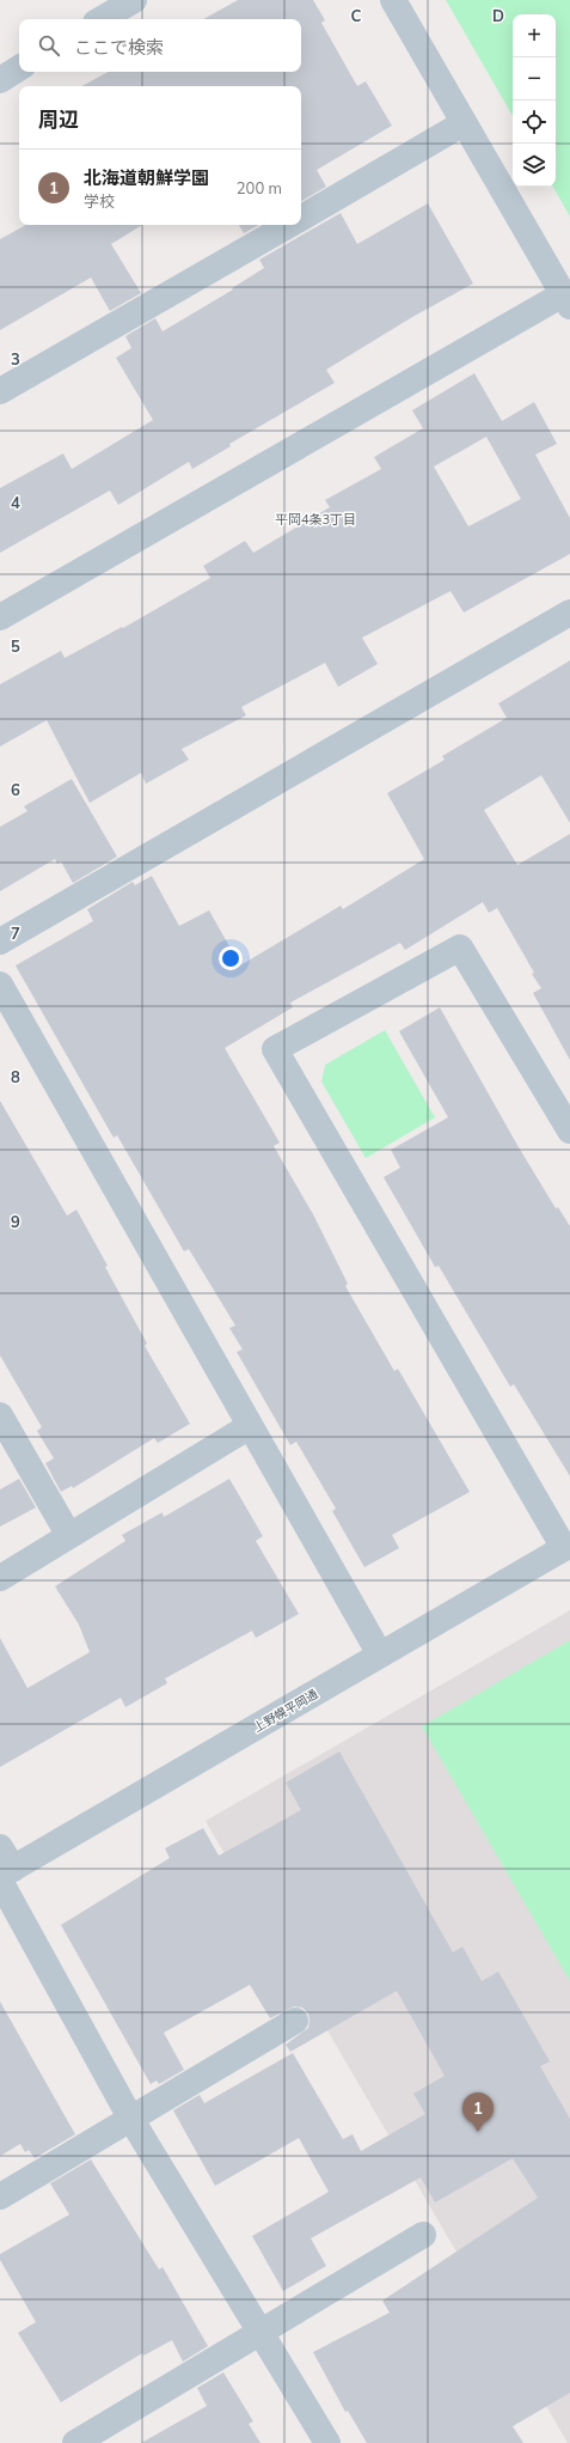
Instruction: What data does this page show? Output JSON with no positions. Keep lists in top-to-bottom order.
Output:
{
  "streets": {
    "street": ["上野幌平岡通"]
  },
  "districts": ["平岡4条3丁目"],
  "page": {
    "map_buttons": ["+", "−"],
    "search": "ここで検索",
    "heading": "周辺",
    "list": [
      {
        "mark": "1",
        "name": "北海道朝鮮学園",
        "note": "学校",
        "value": "200 m"
      }
    ],
    "pins": "1"
  },
  "grid": {
    "columns": ["C", "D"],
    "rows": [
      "3",
      "4",
      "5",
      "6",
      "7",
      "8",
      "9"
    ]
  }
}
